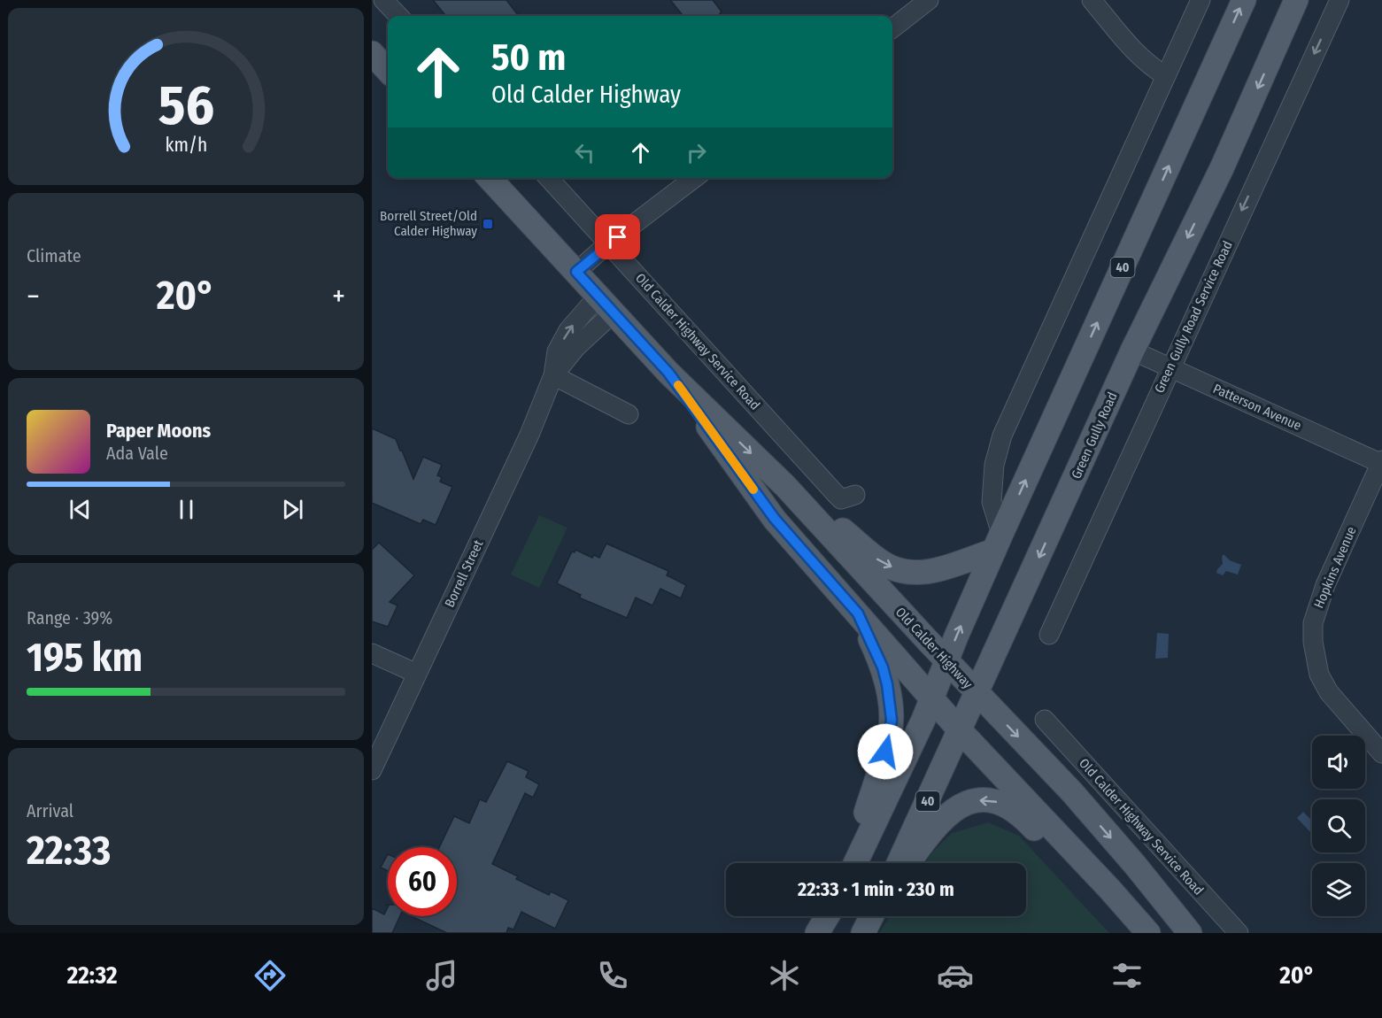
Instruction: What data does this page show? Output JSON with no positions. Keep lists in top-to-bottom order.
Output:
{
  "streets": {
    "main road": ["40", "Green Gully Road", "Old Calder Highway"],
    "street": [
      "Green Gully Road Service Road",
      "Old Calder Highway Service Road",
      "Patterson Avenue",
      "Hopkins Avenue",
      "Borrell Street"
    ]
  },
  "crossings": [
    ["40", "Old Calder Highway"],
    ["Green Gully Road Service Road", "Patterson Avenue"],
    ["Patterson Avenue", "Green Gully Road"],
    ["Patterson Avenue", "Hopkins Avenue"],
    ["Green Gully Road", "Old Calder Highway"],
    ["Borrell Street", "Old Calder Highway"]
  ],
  "places": {
    "transit": ["Borrell Street/Old Calder Highway"]
  },
  "page": {
    "turn": ["50 m", "Old Calder Highway"],
    "tile": [
      "Climate",
      ["Range · 39%", "195 km"],
      ["Arrival", "22:33"]
    ],
    "heat": ["−", "20°", "+"],
    "song": ["Paper Moons", "Ada Vale"],
    "limit": "60",
    "trip": "22:33 · 1 min · 230 m",
    "tabs": ["22:32", "20°"],
    "gauge": ["56", "km/h"]
  }
}
